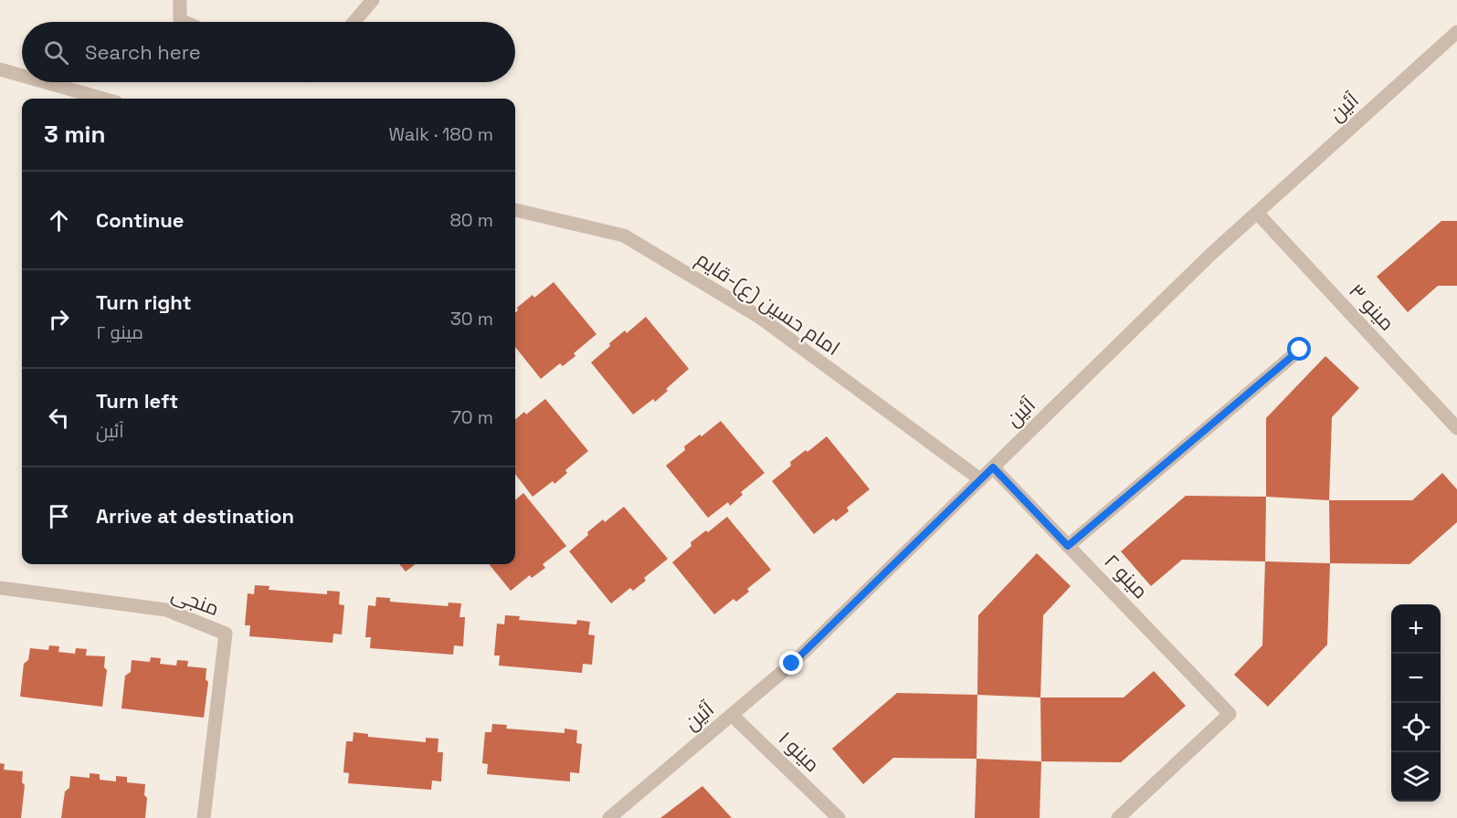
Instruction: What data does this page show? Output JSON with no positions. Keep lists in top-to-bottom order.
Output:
{
  "streets": {
    "street": [
      "آئین",
      "امام حسین (ع)-قایم",
      "مینو ۳",
      "مینو ۲",
      "منجی",
      "مینو ۱"
    ]
  },
  "crossings": [
    ["آئین", "امام حسین (ع)-قایم"],
    ["آئین", "مینو ۳"],
    ["آئین", "مینو ۲"],
    ["آئین", "مینو ۱"]
  ],
  "page": {
    "search": "Search here",
    "heading": ["3 min", "Walk · 180 m"],
    "list": [
      ["Continue", "80 m"],
      ["Turn right", "مینو ۲", "30 m"],
      ["Turn left", "آئین", "70 m"],
      "Arrive at destination"
    ],
    "map_buttons": ["+", "−"]
  }
}
